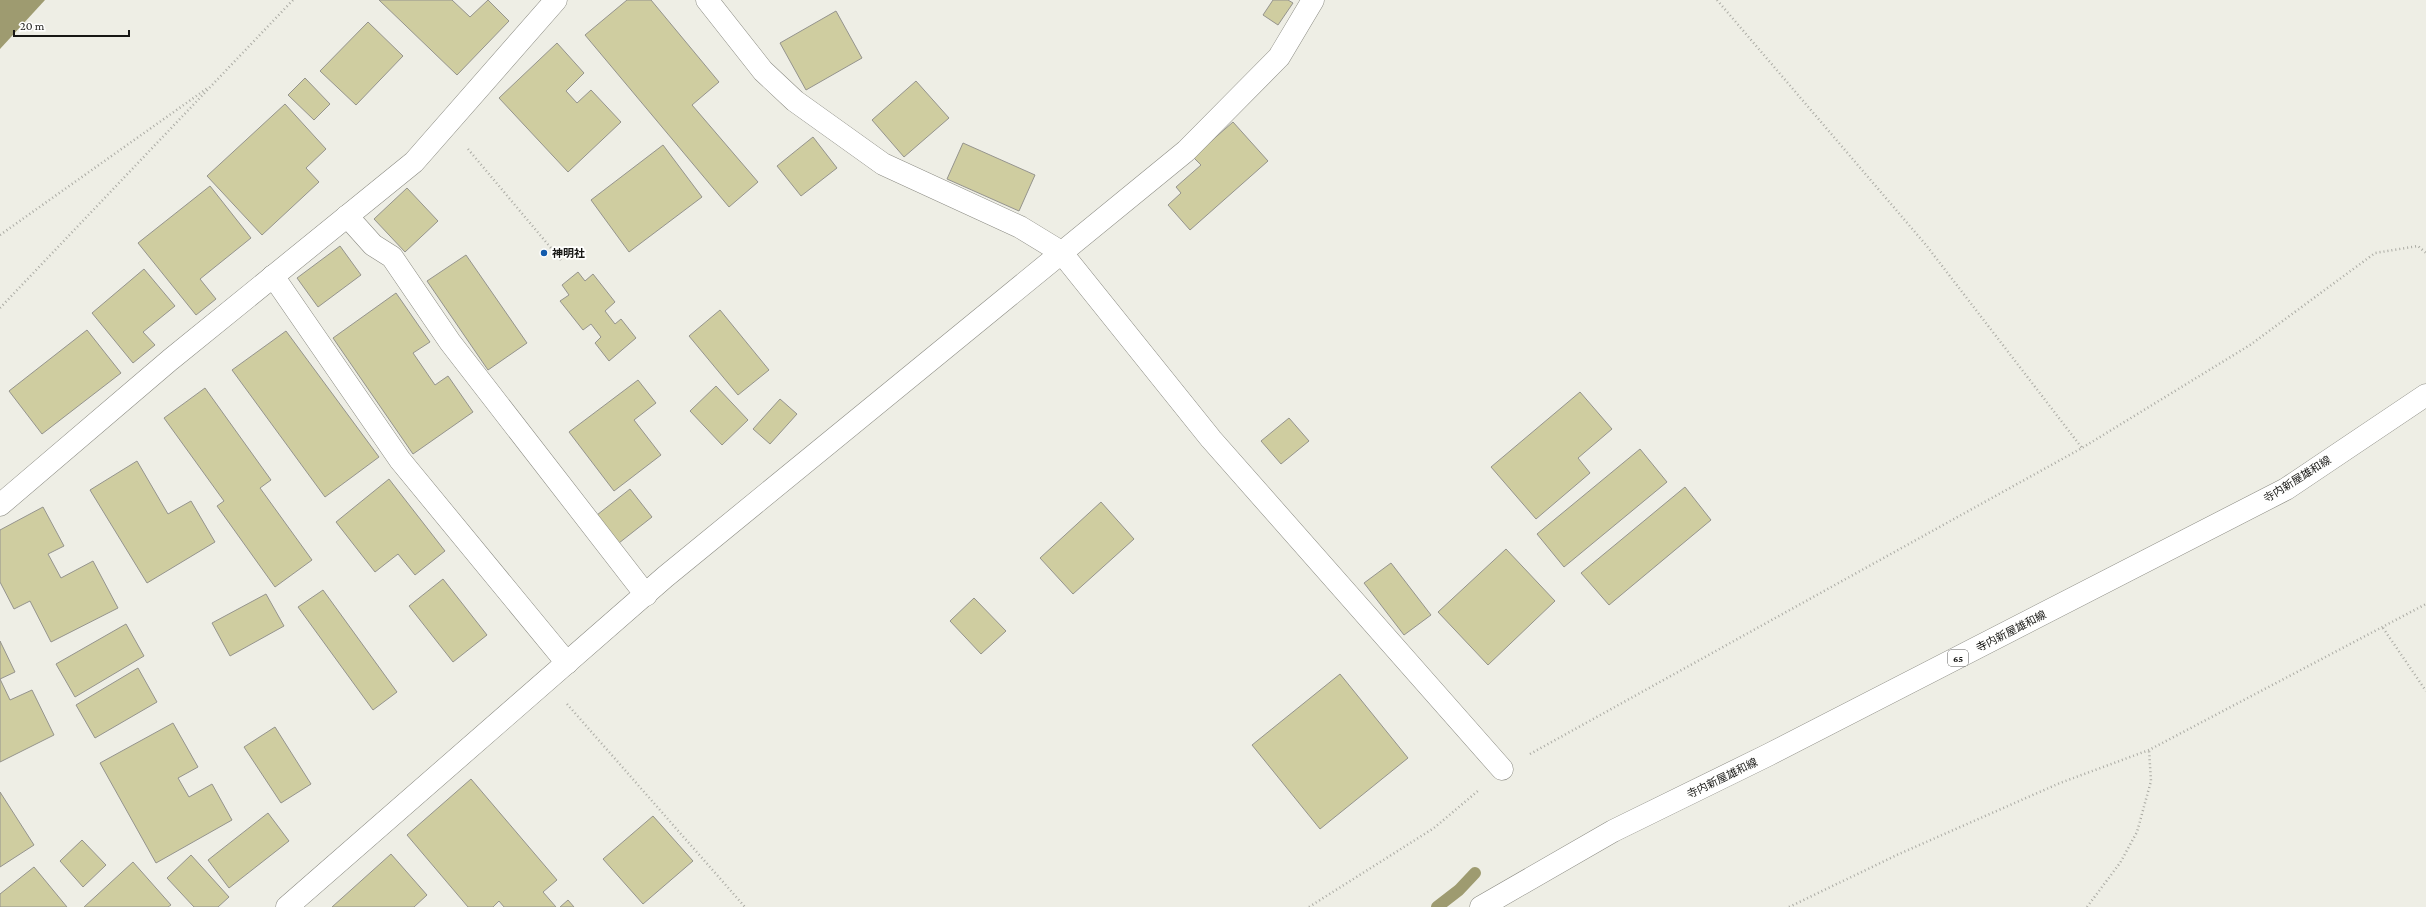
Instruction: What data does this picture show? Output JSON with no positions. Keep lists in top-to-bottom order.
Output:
{
  "streets": {
    "street": ["寺内新屋雄和線", "65"]
  },
  "places": ["神明社"],
  "scale_bar": "20 m"
}
